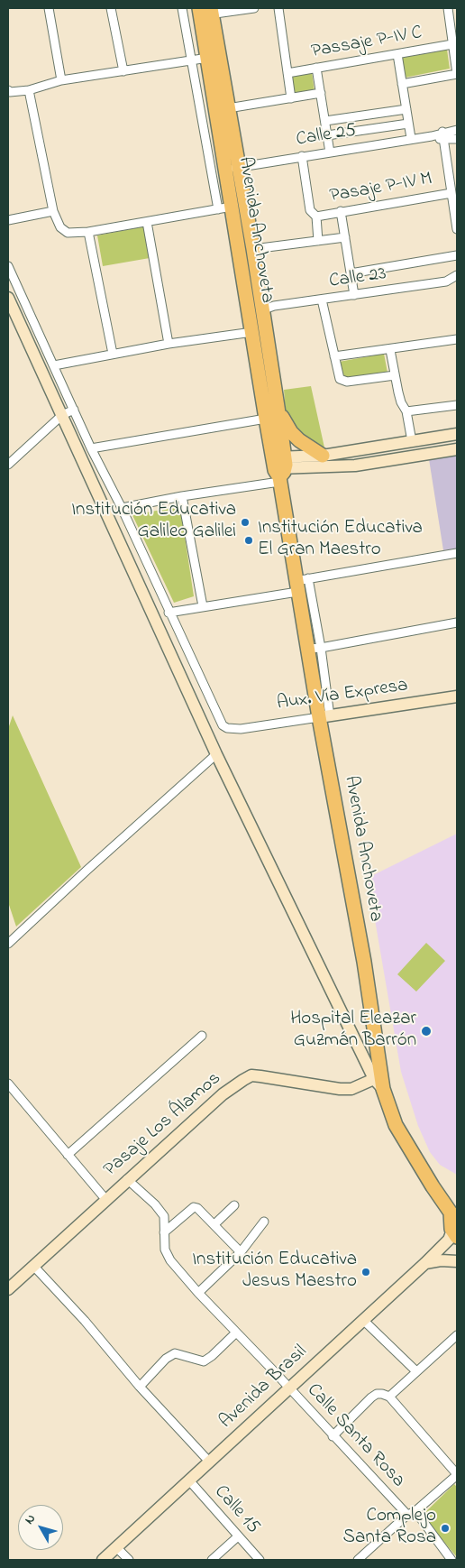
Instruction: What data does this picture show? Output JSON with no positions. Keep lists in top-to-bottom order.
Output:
{
  "streets": {
    "main road": [
      "Avenida Anchoveta",
      "Aux. Vía Expresa",
      "Pasaje Los Álamos",
      "Avenida Brasil"
    ],
    "street": [
      "Passaje P-IV C",
      "Calle 25",
      "Pasaje P-IV M",
      "Calle 23",
      "Calle Santa Rosa",
      "Calle 15"
    ]
  },
  "crossings": [
    ["Calle 25", "Avenida Anchoveta"],
    ["Avenida Anchoveta", "Calle 23"],
    ["Avenida Anchoveta", "Aux. Vía Expresa"],
    ["Avenida Anchoveta", "Pasaje Los Álamos"],
    ["Avenida Anchoveta", "Avenida Brasil"],
    ["Pasaje Los Álamos", "Calle Santa Rosa"],
    ["Avenida Brasil", "Calle Santa Rosa"],
    ["Avenida Brasil", "Calle 15"]
  ],
  "places": [
    "Institución Educativa Galileo Galilei",
    "Institución Educativa El Gran Maestro",
    "Hospital Eleazar Guzmán Barrón",
    "Institución Educativa Jesus Maestro",
    "Complejo Santa Rosa"
  ],
  "north": "top left"
}
